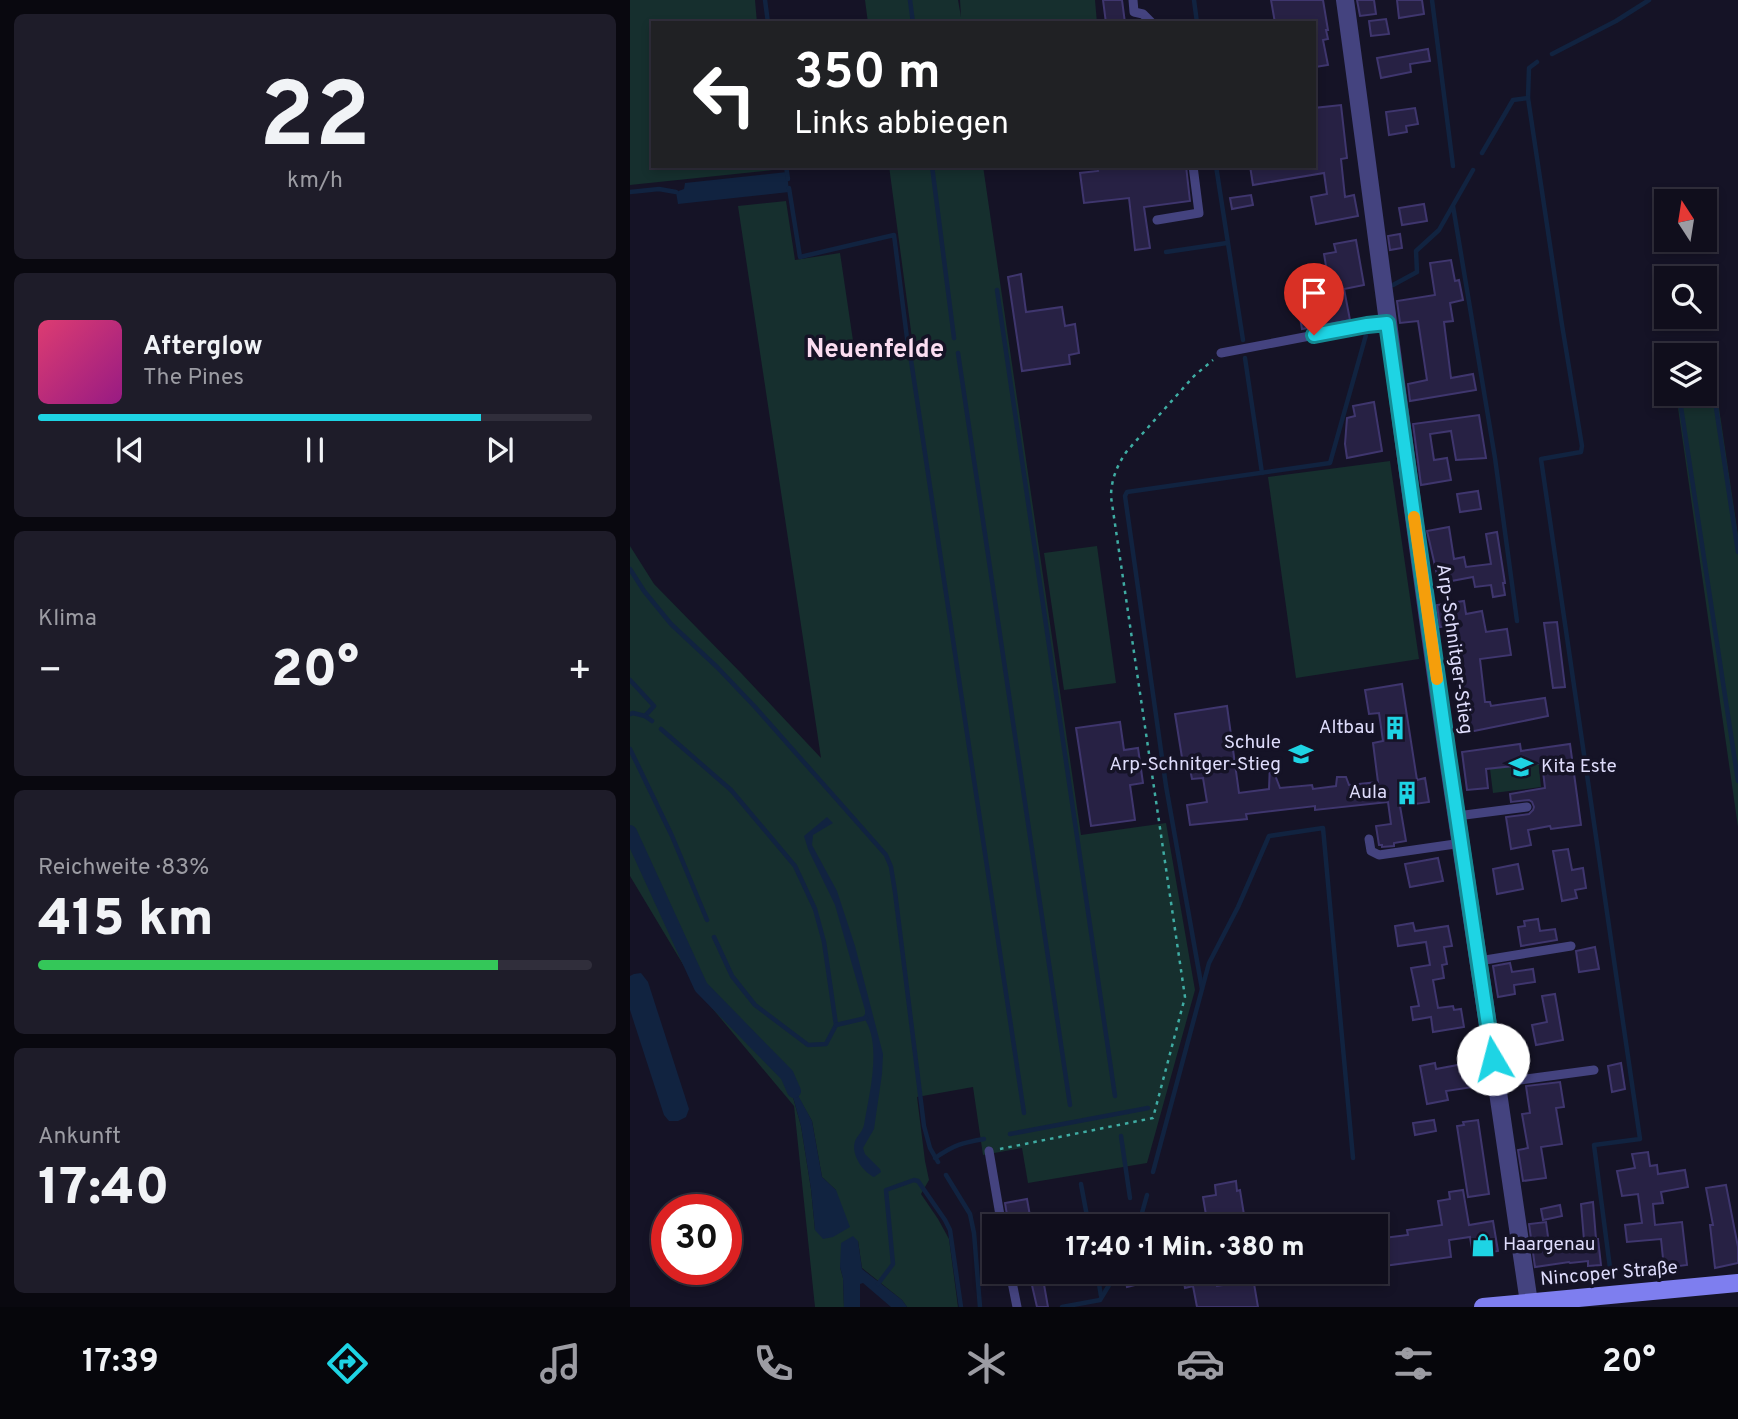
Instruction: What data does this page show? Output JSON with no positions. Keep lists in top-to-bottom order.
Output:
{
  "streets": {
    "main road": ["Nincoper Straße"],
    "street": ["Arp-Schnitger-Stieg"]
  },
  "crossings": [
    ["Arp-Schnitger-Stieg", "Nincoper Straße"]
  ],
  "districts": ["Neuenfelde"],
  "places": {
    "building": ["Altbau", "Aula"],
    "school or university": ["Schule Arp-Schnitger-Stieg", "Kita Este"],
    "shop": ["Haargenau"]
  },
  "north": "top",
  "page": {
    "tile": [
      ["22", "km/h"],
      "Klima",
      ["Reichweite · 83%", "415 km"],
      ["Ankunft", "17:40"]
    ],
    "turn": ["350 m", "Links abbiegen"],
    "song": ["Afterglow", "The Pines"],
    "heat": ["−", "20°", "+"],
    "limit": "30",
    "trip": "17:40 · 1 Min. · 380 m",
    "tabs": ["17:39", "20°"]
  }
}
